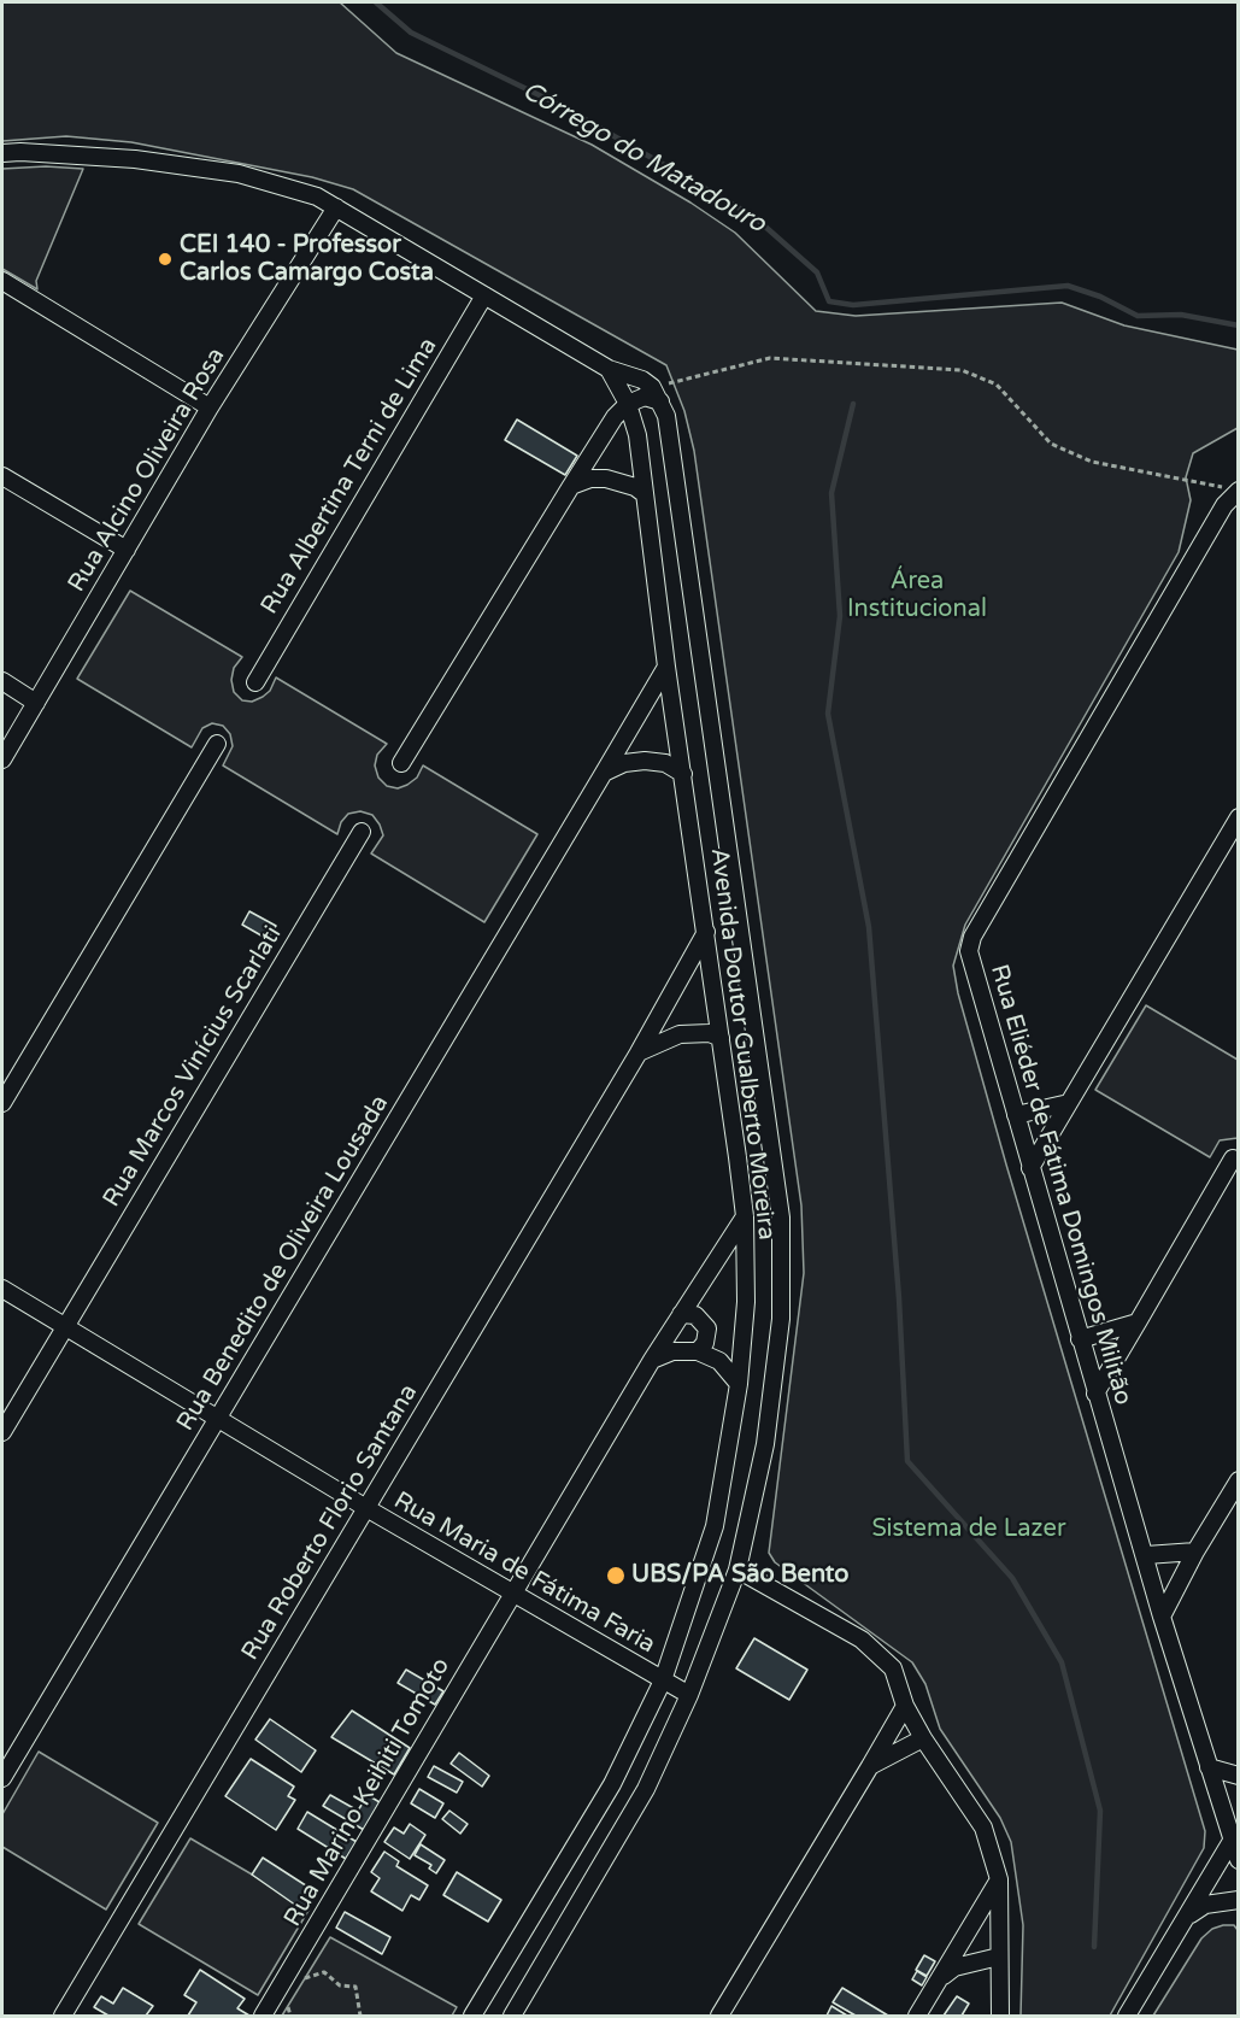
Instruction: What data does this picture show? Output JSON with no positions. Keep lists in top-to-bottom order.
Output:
{
  "streets": {
    "street": [
      "Rua Alcino Oliveira Rosa",
      "Rua Albertina Terni de Lima",
      "Avenida Doutor Gualberto Moreira",
      "Rua Marcos Vinícius Scarlati",
      "Rua Eliéder de Fátima Domingos Militão",
      "Rua Benedito de Oliveira Lousada",
      "Rua Roberto Florio Santana",
      "Rua Maria de Fátima Faria",
      "Rua Marino Keihiti Tomoto"
    ]
  },
  "crossings": [
    ["Avenida Doutor Gualberto Moreira", "Rua Benedito de Oliveira Lousada"],
    ["Avenida Doutor Gualberto Moreira", "Rua Roberto Florio Santana"],
    ["Avenida Doutor Gualberto Moreira", "Rua Maria de Fátima Faria"],
    ["Avenida Doutor Gualberto Moreira", "Rua Marino Keihiti Tomoto"],
    ["Rua Marcos Vinícius Scarlati", "Rua Maria de Fátima Faria"],
    ["Rua Benedito de Oliveira Lousada", "Rua Maria de Fátima Faria"],
    ["Rua Roberto Florio Santana", "Rua Maria de Fátima Faria"],
    ["Rua Maria de Fátima Faria", "Rua Marino Keihiti Tomoto"]
  ],
  "water": ["Córrego do Matadouro"],
  "parks": ["Área Institucional", "Sistema de Lazer"],
  "places": ["CEI 140 - Professor Carlos Camargo Costa", "UBS/PA São Bento"]
}
